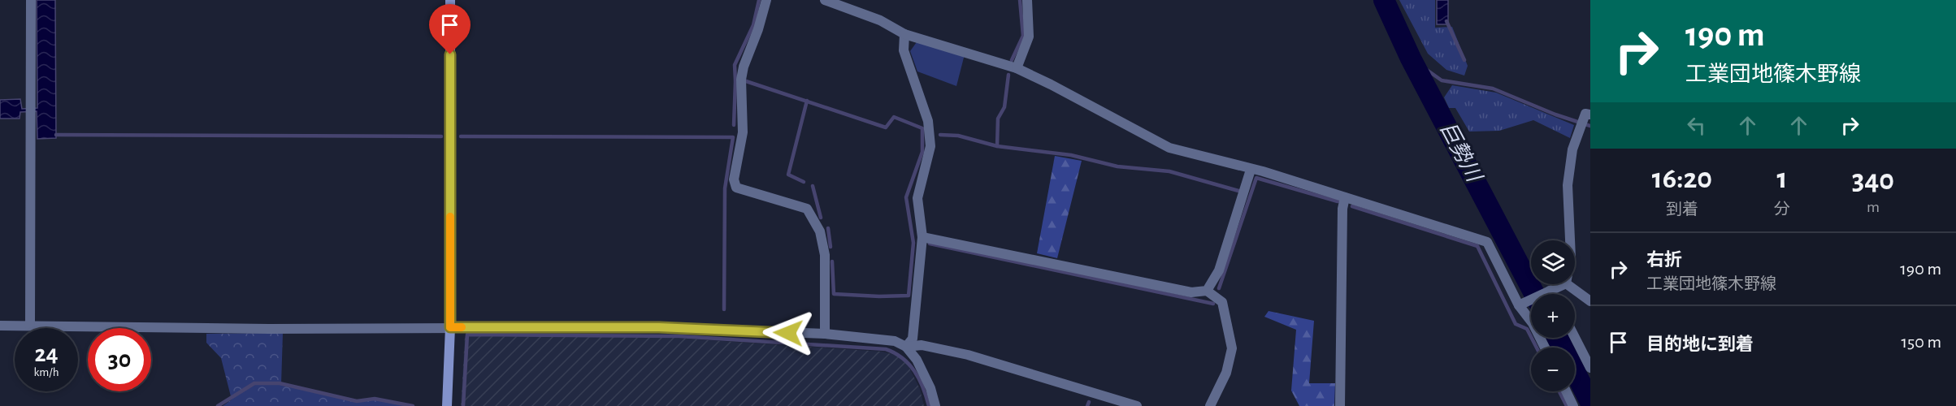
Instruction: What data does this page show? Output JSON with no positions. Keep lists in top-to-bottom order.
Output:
{
  "water": ["巨勢川"],
  "page": {
    "turn": ["190 m", "工業団地篠木野線"],
    "eta": [
      "16:20",
      "到着",
      "1",
      "分",
      "340",
      "m"
    ],
    "list": [
      {
        "name": "右折",
        "note": "工業団地篠木野線",
        "value": "190 m"
      },
      {
        "name": "目的地に到着",
        "value": "150 m"
      }
    ],
    "map_buttons": ["+", "−"],
    "speed": "24 km/h",
    "limit": "30"
  }
}
